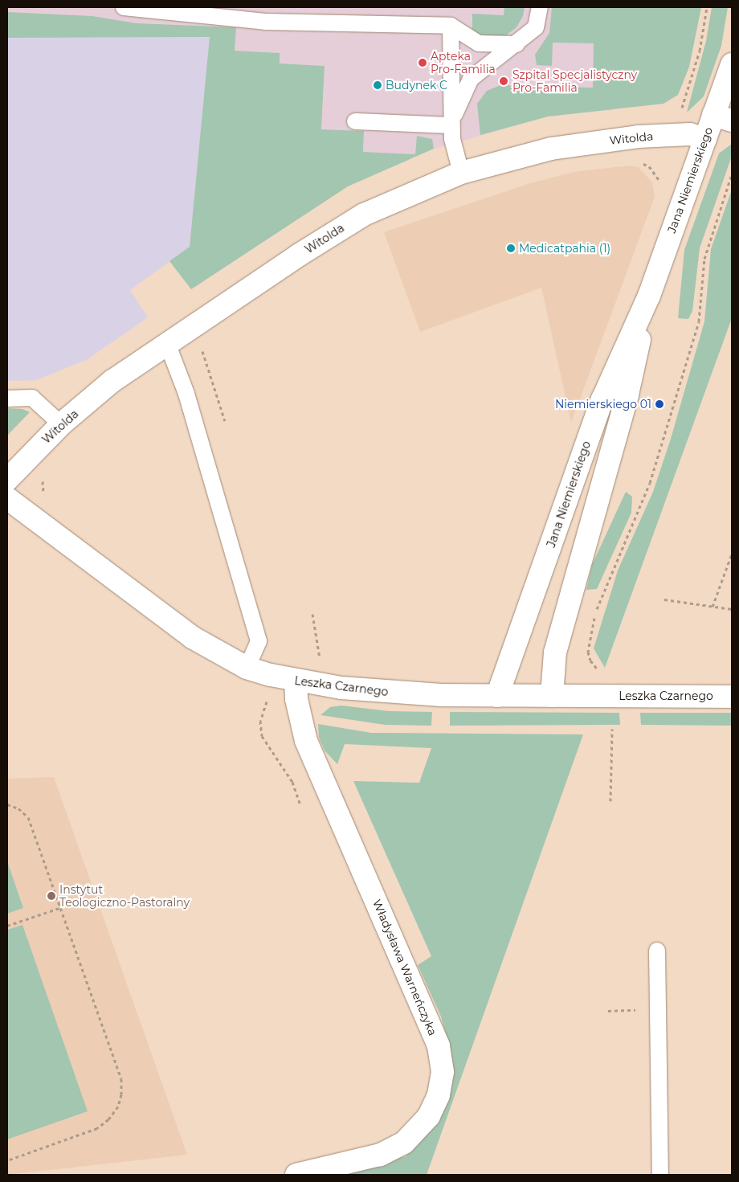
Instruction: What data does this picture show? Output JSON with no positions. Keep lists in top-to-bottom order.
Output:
{
  "streets": {
    "street": [
      "Witolda",
      "Jana Niemierskiego",
      "Leszka Czarnego",
      "Władysława Warneńczyka"
    ]
  },
  "crossings": [
    ["Witolda", "Jana Niemierskiego"],
    ["Jana Niemierskiego", "Leszka Czarnego"],
    ["Leszka Czarnego", "Władysława Warneńczyka"]
  ],
  "places": [
    "Apteka Pro-Familia",
    "Szpital Specjalistyczny Pro-Familia",
    "Budynek C",
    "Medicatpahia (1)",
    "Niemierskiego 01",
    "Instytut Teologiczno-Pastoralny"
  ]
}
